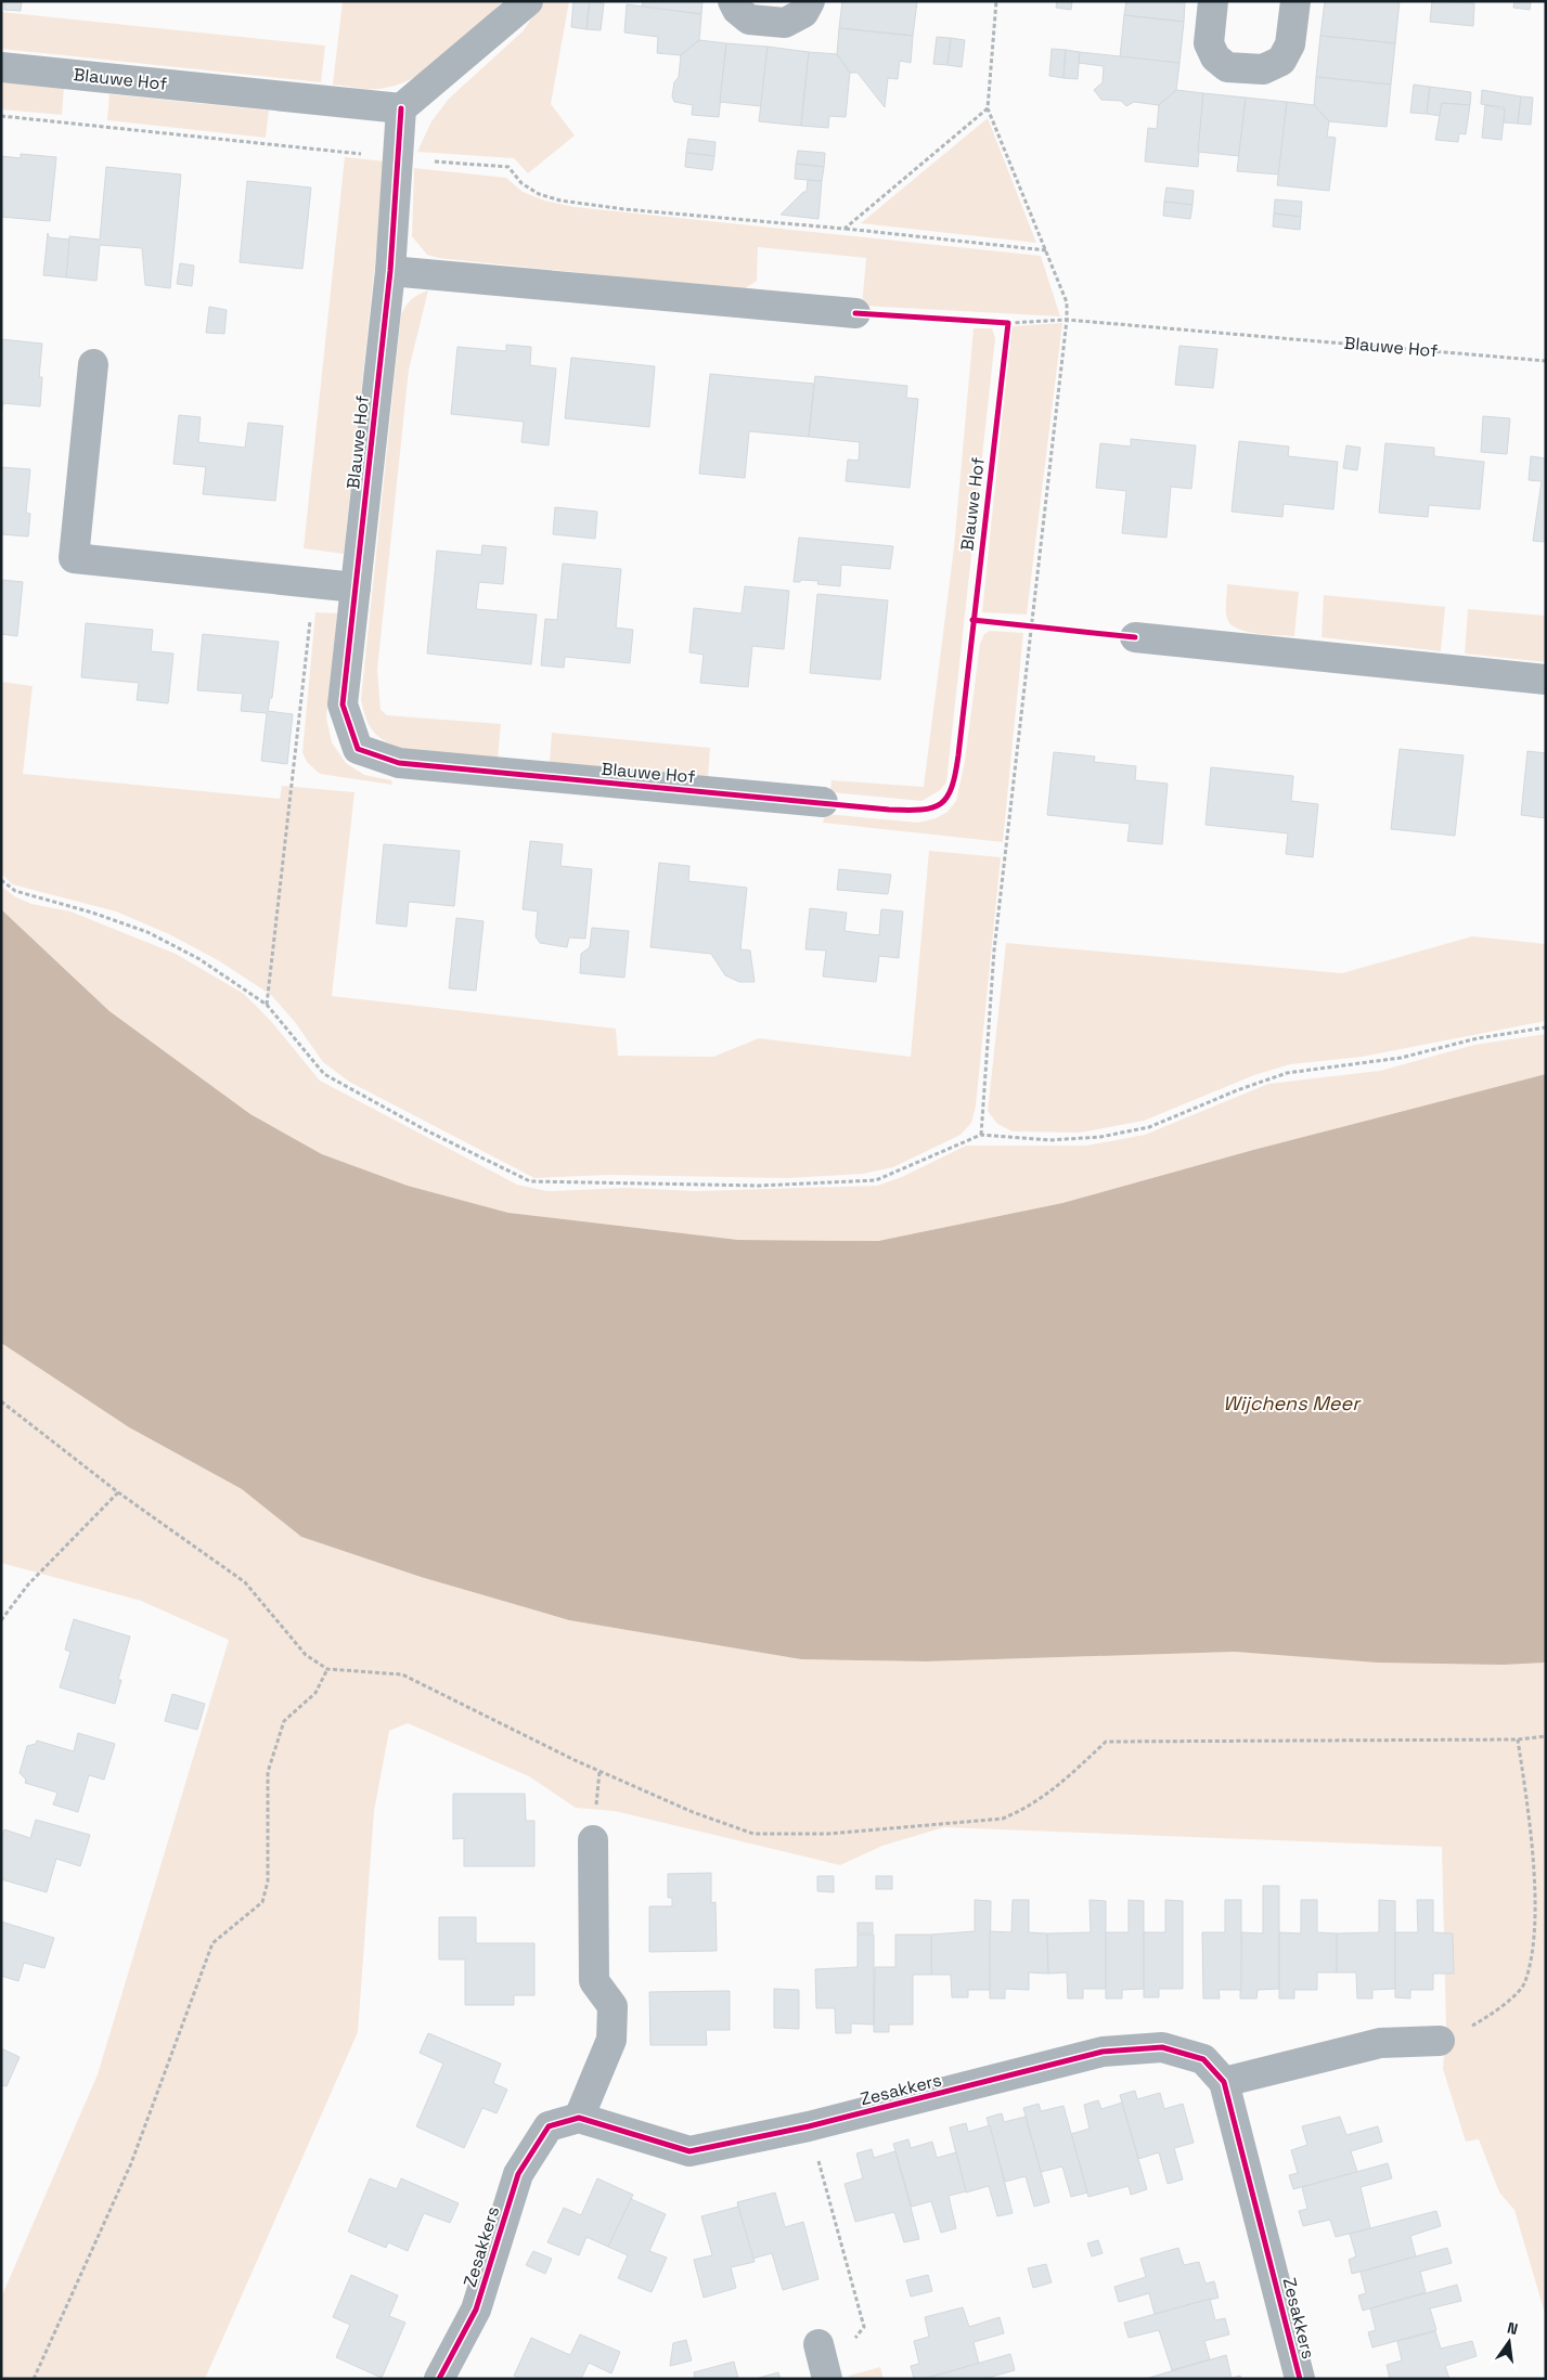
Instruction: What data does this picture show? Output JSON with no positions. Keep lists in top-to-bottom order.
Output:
{
  "streets": {
    "street": ["Blauwe Hof", "Zesakkers"]
  },
  "water": ["Wijchens Meer"],
  "north": "top"
}
